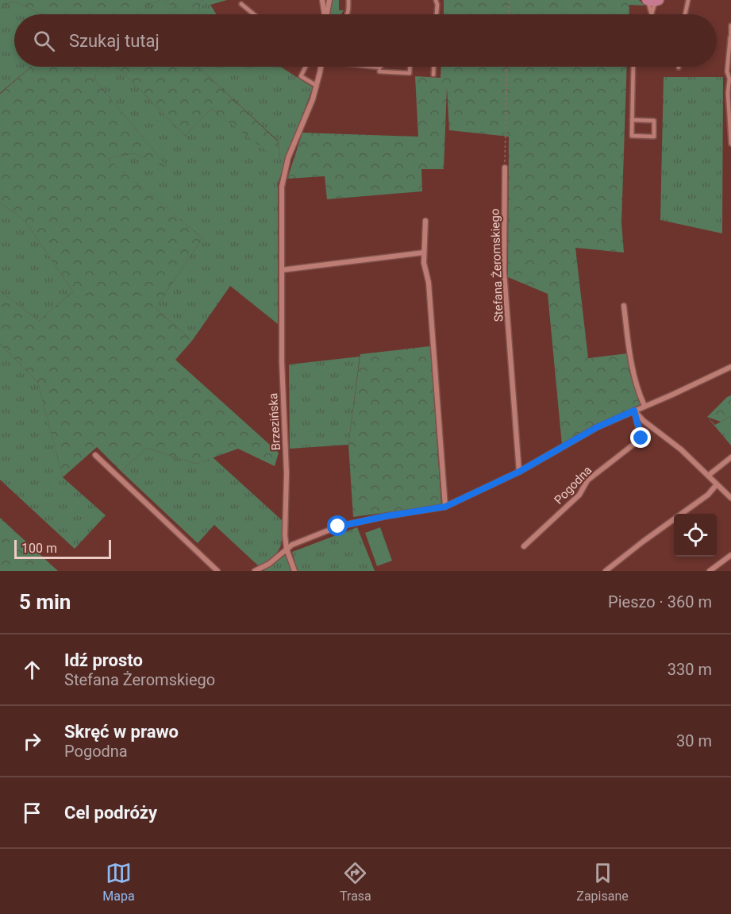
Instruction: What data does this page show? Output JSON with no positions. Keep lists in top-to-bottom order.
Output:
{
  "streets": {
    "street": ["Stefana Żeromskiego", "Brzezińska", "Pogodna"]
  },
  "scale_bar": "100 m",
  "page": {
    "search": "Szukaj tutaj",
    "scale": "100 m",
    "heading": ["5 min", "Pieszo · 360 m"],
    "list": [
      ["Idź prosto", "Stefana Żeromskiego", "330 m"],
      ["Skręć w prawo", "Pogodna", "30 m"],
      "Cel podróży"
    ],
    "nav": ["Mapa", "Trasa", "Zapisane"]
  }
}
